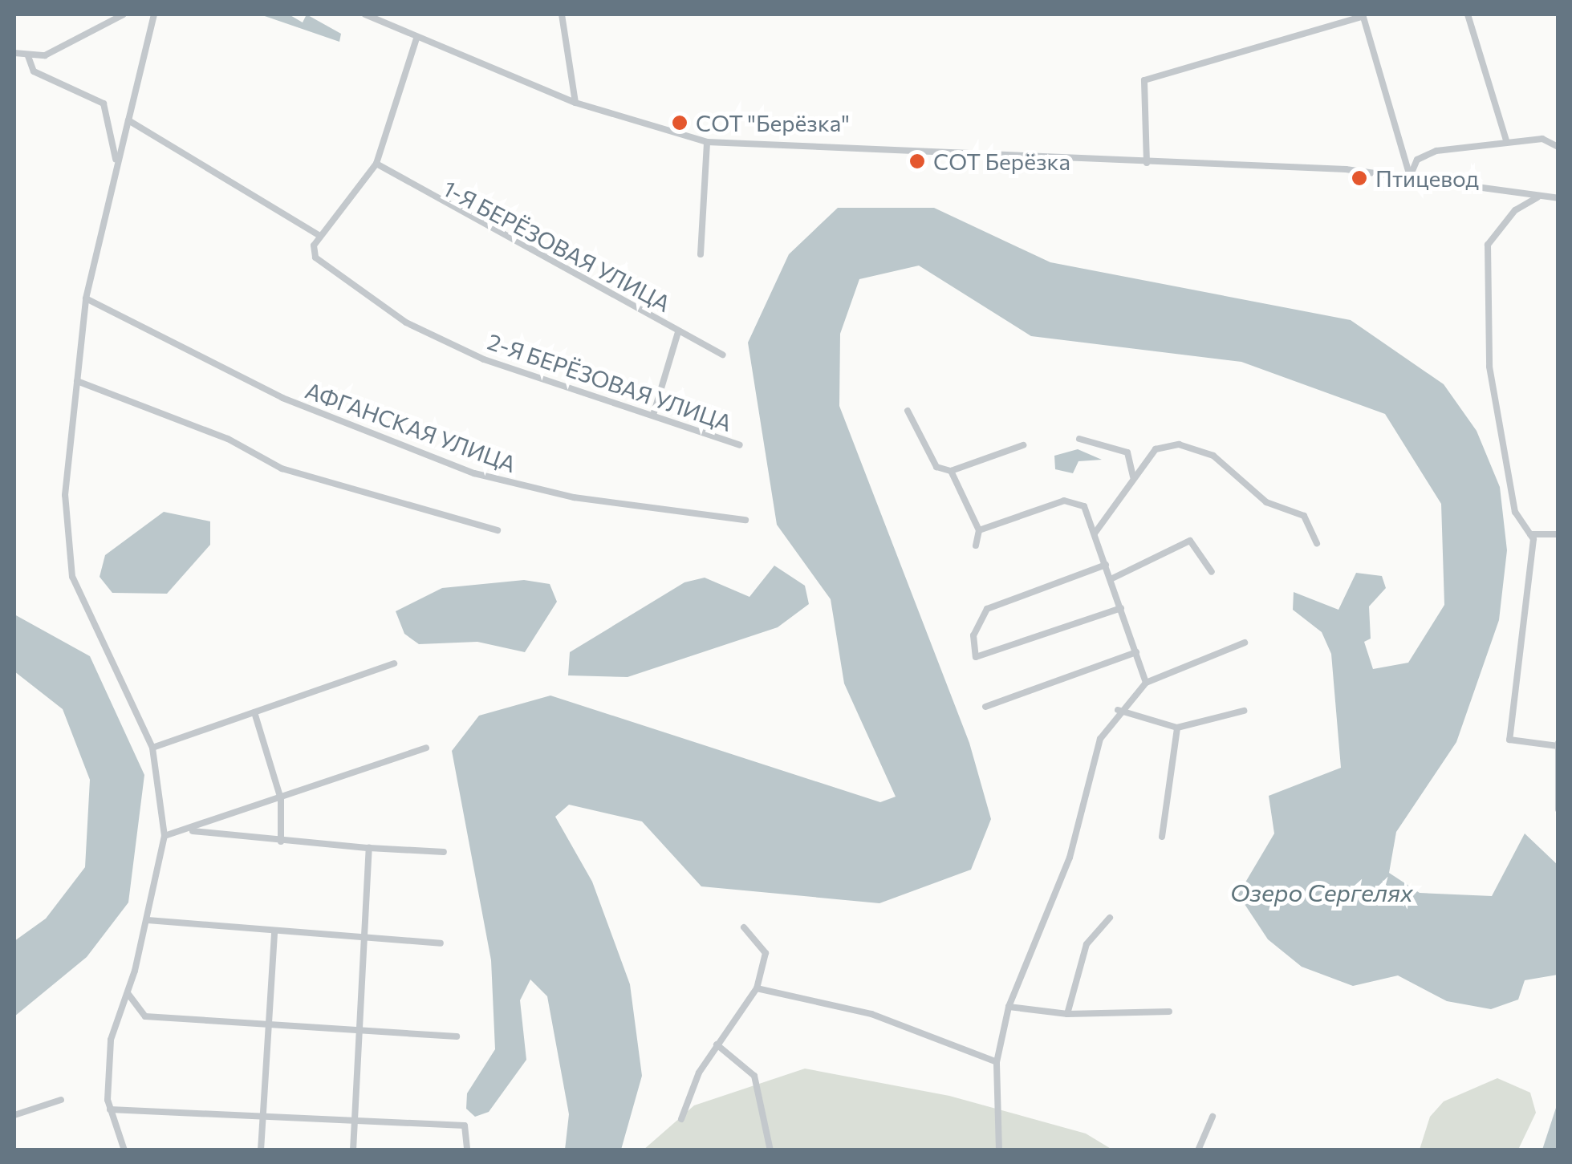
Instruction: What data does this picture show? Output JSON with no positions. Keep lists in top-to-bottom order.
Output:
{
  "streets": {
    "street": ["1-Я БЕРЁЗОВАЯ УЛИЦА", "2-Я БЕРЁЗОВАЯ УЛИЦА", "АФГАНСКАЯ УЛИЦА"]
  },
  "water": ["Озеро Сергелях"],
  "places": ["СОТ \"Берёзка\"", "СОТ Берёзка", "Птицевод"]
}
